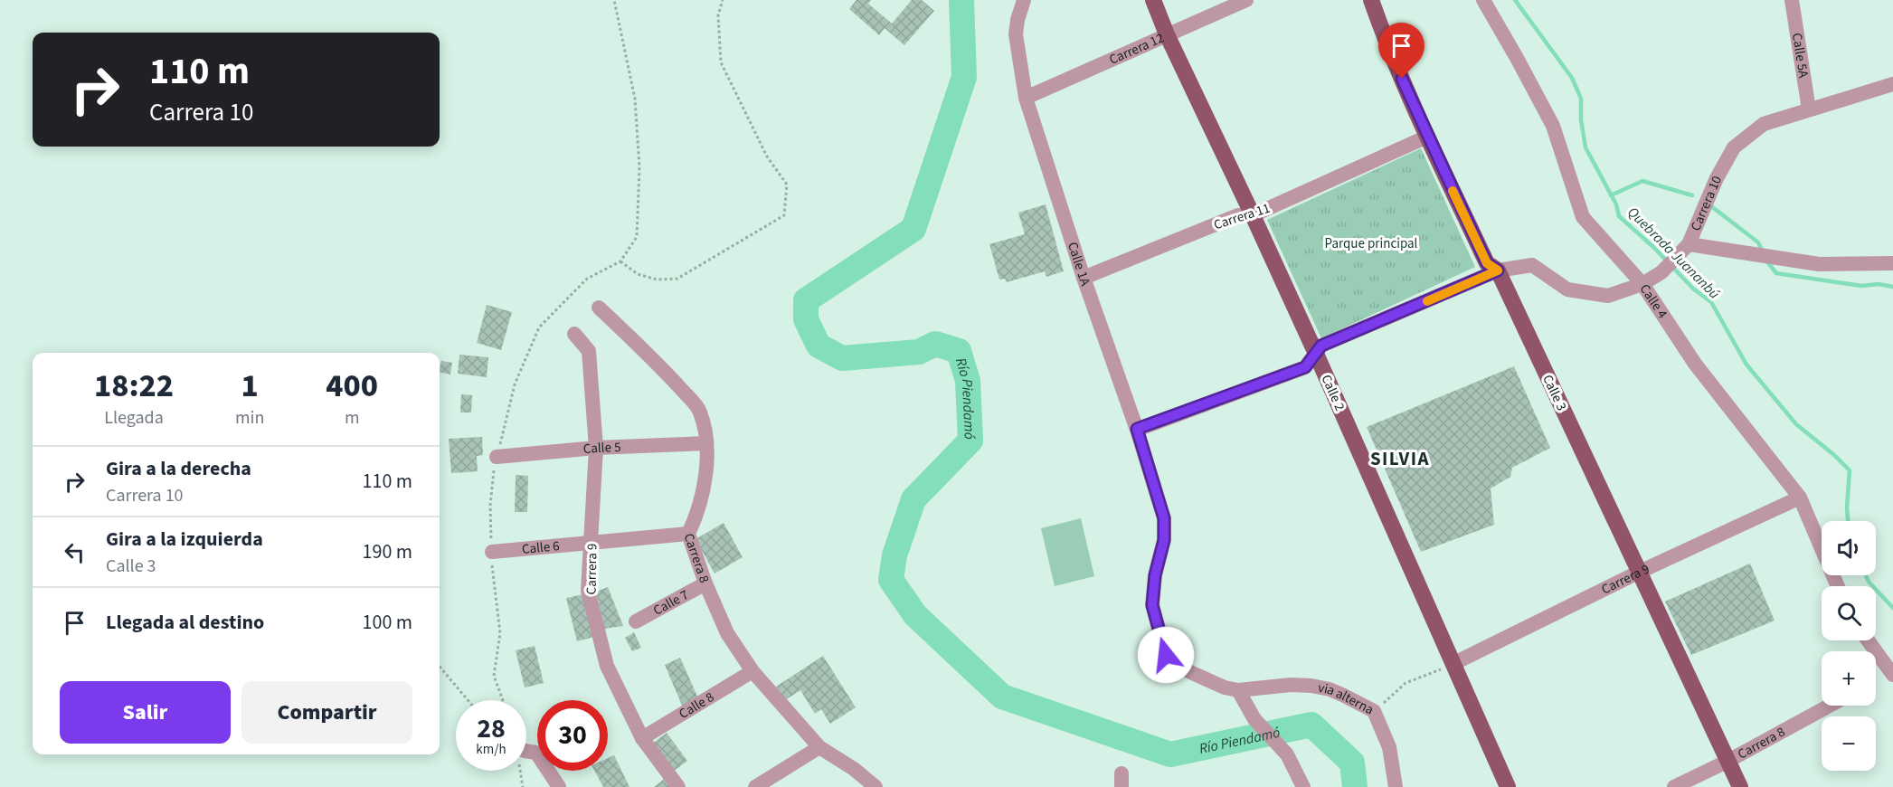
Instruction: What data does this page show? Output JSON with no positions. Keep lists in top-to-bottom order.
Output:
{
  "streets": {
    "main road": ["Calle 2", "Calle 3"],
    "street": [
      "Carrera 12",
      "Calle 5A",
      "Carrera 10",
      "Carrera 11",
      "Calle 1A",
      "Calle 4",
      "Calle 5",
      "Calle 6",
      "Carrera 8",
      "Carrera 9",
      "Calle 7",
      "via alterna",
      "Calle 8"
    ]
  },
  "crossings": [
    ["Carrera 12", "Calle 1A"],
    ["Carrera 12", "Calle 2"],
    ["Calle 5A", "Carrera 10"],
    ["Carrera 10", "Calle 1A"],
    ["Carrera 10", "Calle 4"],
    ["Carrera 10", "Calle 2"],
    ["Carrera 10", "Calle 3"],
    ["Carrera 11", "Calle 1A"],
    ["Carrera 11", "Calle 2"],
    ["Carrera 11", "Calle 3"],
    ["Calle 1A", "via alterna"],
    ["Calle 4", "Carrera 9"],
    ["Calle 2", "Carrera 9"],
    ["Calle 3", "Carrera 8"],
    ["Calle 3", "Carrera 9"],
    ["Calle 5", "Carrera 8"],
    ["Calle 5", "Carrera 9"],
    ["Calle 6", "Carrera 8"],
    ["Calle 6", "Carrera 9"],
    ["Carrera 8", "Calle 7"],
    ["Carrera 8", "Calle 8"],
    ["Carrera 9", "Calle 8"]
  ],
  "districts": ["SILVIA"],
  "water": ["Quebrada Juananbú", "Río Piendamó"],
  "parks": ["Parque principal"],
  "page": {
    "turn": ["110 m", "Carrera 10"],
    "eta": [
      "18:22",
      "Llegada",
      "1",
      "min",
      "400",
      "m"
    ],
    "list": [
      {
        "name": "Gira a la derecha",
        "note": "Carrera 10",
        "value": "110 m"
      },
      {
        "name": "Gira a la izquierda",
        "note": "Calle 3",
        "value": "190 m"
      },
      {
        "name": "Llegada al destino",
        "value": "100 m"
      }
    ],
    "map_buttons": ["+", "−"],
    "buttons": ["Salir", "Compartir"],
    "speed": "28 km/h",
    "limit": "30"
  }
}
